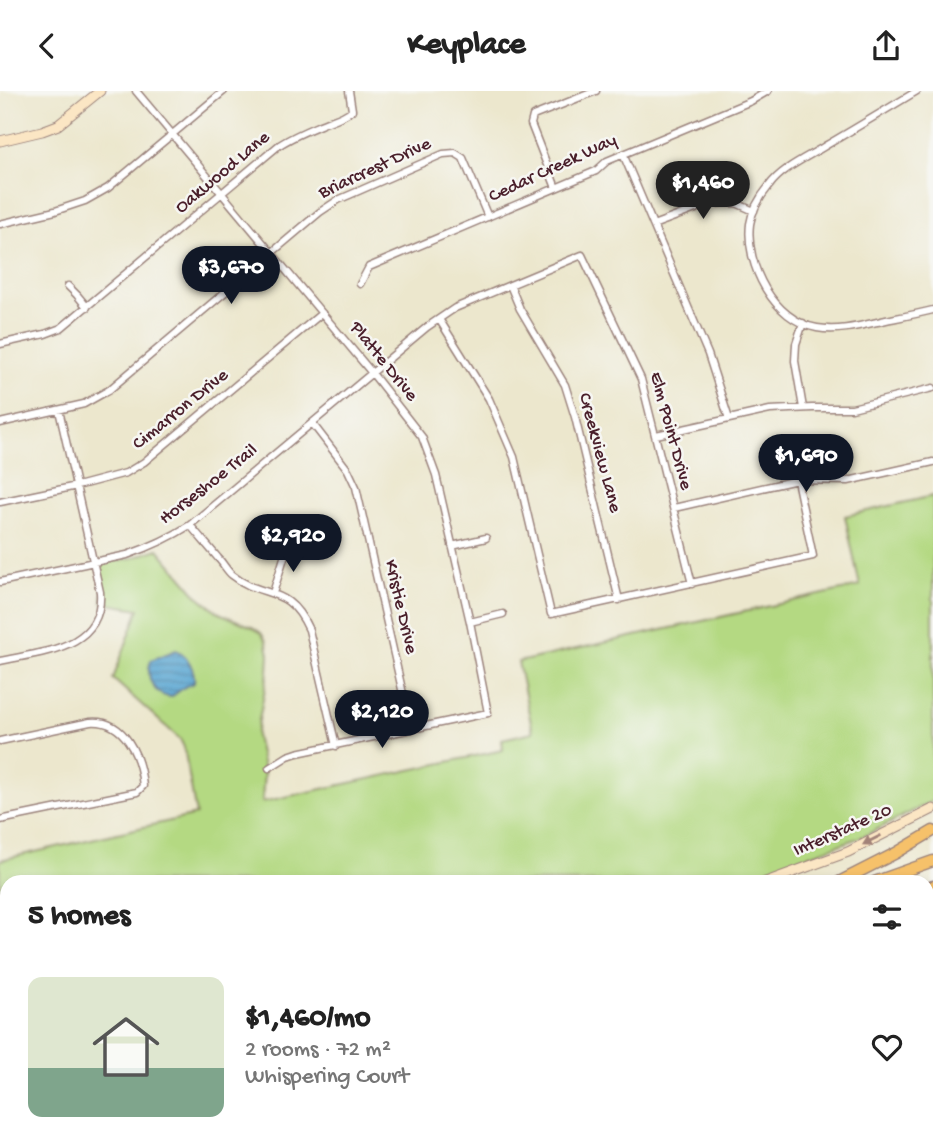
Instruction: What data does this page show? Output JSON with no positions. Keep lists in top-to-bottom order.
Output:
{
  "streets": {
    "main road": ["Interstate 20"],
    "street": [
      "Briarcrest Drive",
      "Cedar Creek Way",
      "Oakwood Lane",
      "Platte Drive",
      "Cimarron Drive",
      "Elm Point Drive",
      "Creekview Lane",
      "Horseshoe Trail",
      "Kristie Drive"
    ]
  },
  "crossings": [
    ["Briarcrest Drive", "Cedar Creek Way"],
    ["Briarcrest Drive", "Platte Drive"],
    ["Oakwood Lane", "Platte Drive"],
    ["Platte Drive", "Cimarron Drive"],
    ["Platte Drive", "Horseshoe Trail"],
    ["Platte Drive", "Kristie Drive"],
    ["Elm Point Drive", "Horseshoe Trail"],
    ["Creekview Lane", "Horseshoe Trail"],
    ["Horseshoe Trail", "Kristie Drive"]
  ],
  "one_way": ["Interstate 20"],
  "page": {
    "header": "Keyplace",
    "price": [
      "$1,460",
      "$3,670",
      "$1,690",
      "$2,920",
      "$2,120"
    ],
    "heading": "5 homes",
    "list": [
      {
        "name": "$1,460/mo",
        "note": "2 rooms · 72 m² · Whispering Court"
      }
    ]
  }
}
